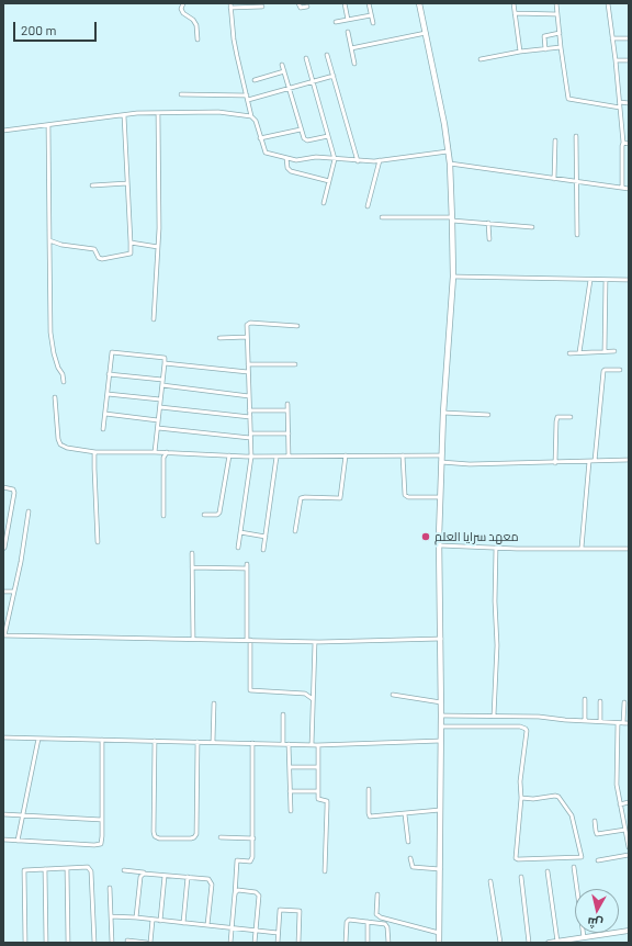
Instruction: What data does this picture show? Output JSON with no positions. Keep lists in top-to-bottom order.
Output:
{
  "places": ["معهد سرايا العلم"],
  "scale_bar": "200 m",
  "north": "bottom"
}
